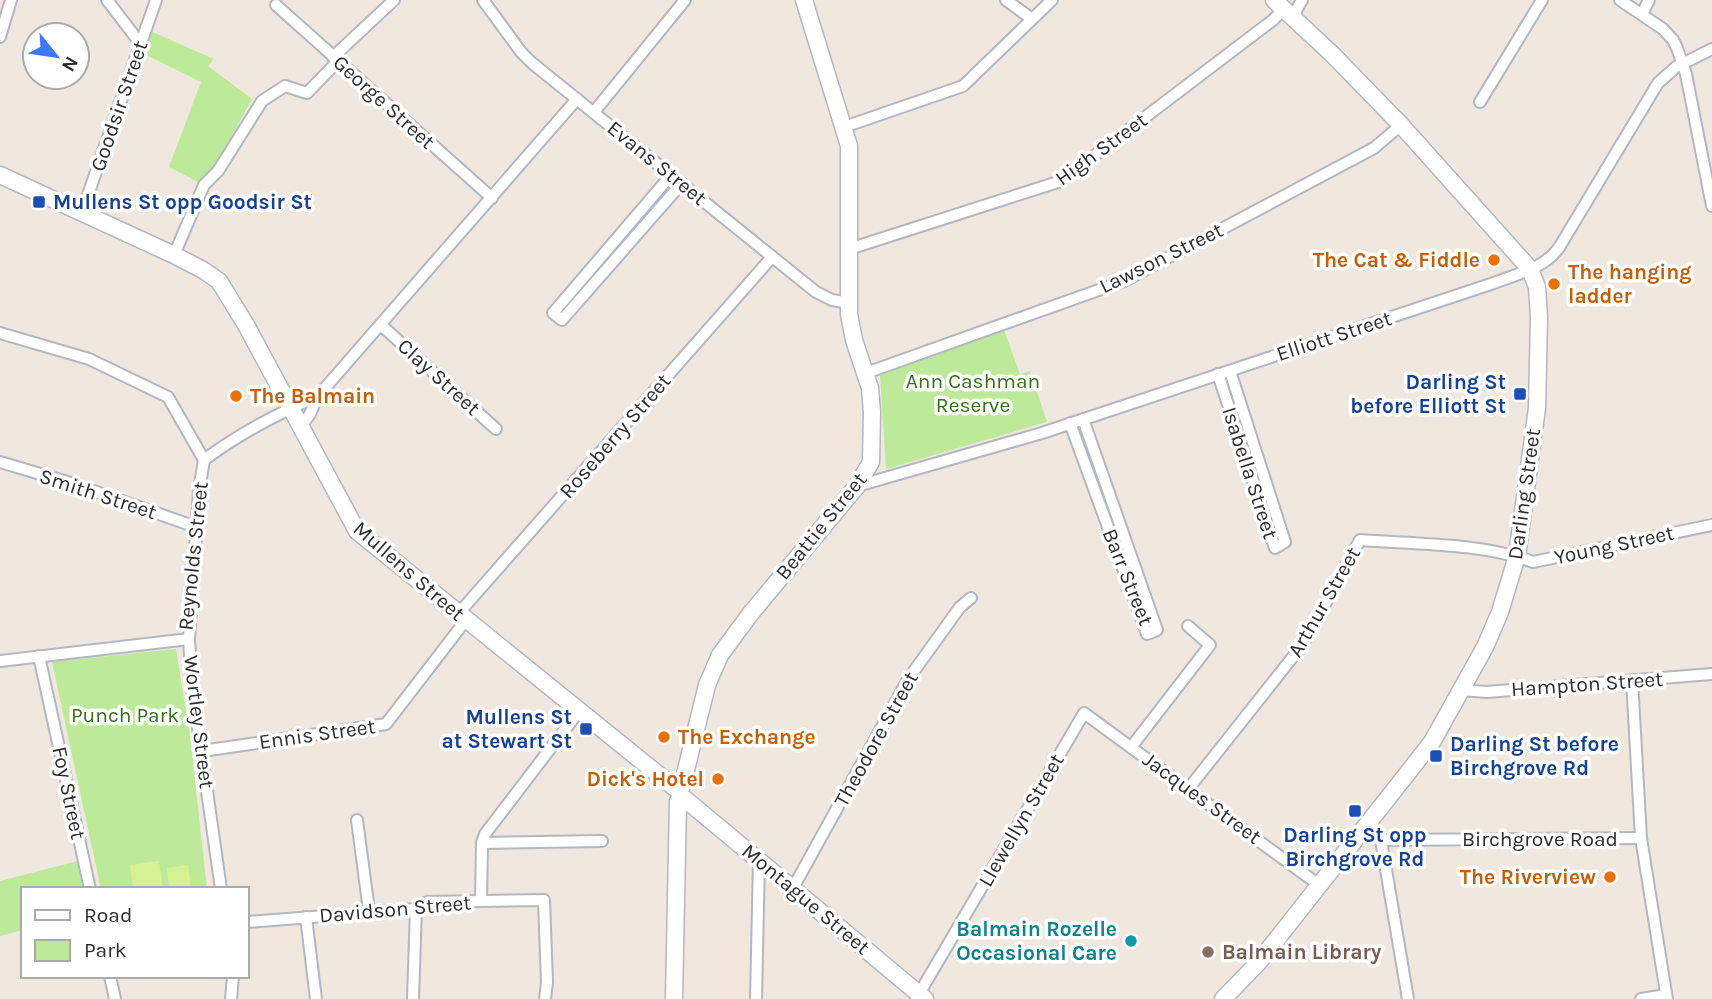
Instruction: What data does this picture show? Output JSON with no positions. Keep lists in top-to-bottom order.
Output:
{
  "streets": {
    "street": [
      "George Street",
      "Goodsir Street",
      "High Street",
      "Evans Street",
      "Lawson Street",
      "Elliott Street",
      "Clay Street",
      "Roseberry Street",
      "Isabella Street",
      "Smith Street",
      "Darling Street",
      "Beattie Street",
      "Young Street",
      "Reynolds Street",
      "Mullens Street",
      "Barr Street",
      "Arthur Street",
      "Hampton Street",
      "Wortley Street",
      "Ennis Street",
      "Theodore Street",
      "Foy Street",
      "Jacques Street",
      "Llewellyn Street",
      "Birchgrove Road",
      "Montague Street",
      "Davidson Street"
    ]
  },
  "crossings": [
    ["George Street", "Reynolds Street"],
    ["Goodsir Street", "Mullens Street"],
    ["High Street", "Darling Street"],
    ["High Street", "Beattie Street"],
    ["Evans Street", "Roseberry Street"],
    ["Evans Street", "Beattie Street"],
    ["Evans Street", "Reynolds Street"],
    ["Lawson Street", "Darling Street"],
    ["Lawson Street", "Beattie Street"],
    ["Elliott Street", "Isabella Street"],
    ["Elliott Street", "Darling Street"],
    ["Elliott Street", "Beattie Street"],
    ["Elliott Street", "Barr Street"],
    ["Clay Street", "Reynolds Street"],
    ["Roseberry Street", "Mullens Street"],
    ["Roseberry Street", "Ennis Street"],
    ["Smith Street", "Reynolds Street"],
    ["Darling Street", "Young Street"],
    ["Darling Street", "Arthur Street"],
    ["Darling Street", "Hampton Street"],
    ["Darling Street", "Jacques Street"],
    ["Beattie Street", "Mullens Street"],
    ["Beattie Street", "Montague Street"],
    ["Young Street", "Arthur Street"],
    ["Reynolds Street", "Mullens Street"],
    ["Reynolds Street", "Wortley Street"],
    ["Reynolds Street", "Foy Street"],
    ["Mullens Street", "Ennis Street"],
    ["Mullens Street", "Montague Street"],
    ["Arthur Street", "Jacques Street"],
    ["Wortley Street", "Ennis Street"],
    ["Theodore Street", "Montague Street"],
    ["Jacques Street", "Llewellyn Street"],
    ["Llewellyn Street", "Montague Street"]
  ],
  "parks": ["Ann Cashman Reserve", "Punch Park"],
  "places": {
    "transit": [
      "Mullens St opp Goodsir St",
      "Darling St before Elliott St",
      "Mullens St at Stewart St",
      "Darling St before Birchgrove Rd",
      "Darling St opp Birchgrove Rd"
    ],
    "other": [
      "The Cat & Fiddle",
      "The hanging ladder",
      "The Balmain",
      "The Exchange",
      "Dick's Hotel",
      "The Riverview",
      "Balmain Rozelle Occasional Care",
      "Balmain Library"
    ]
  },
  "legend": ["Road", "Park"],
  "north": "bottom right"
}
